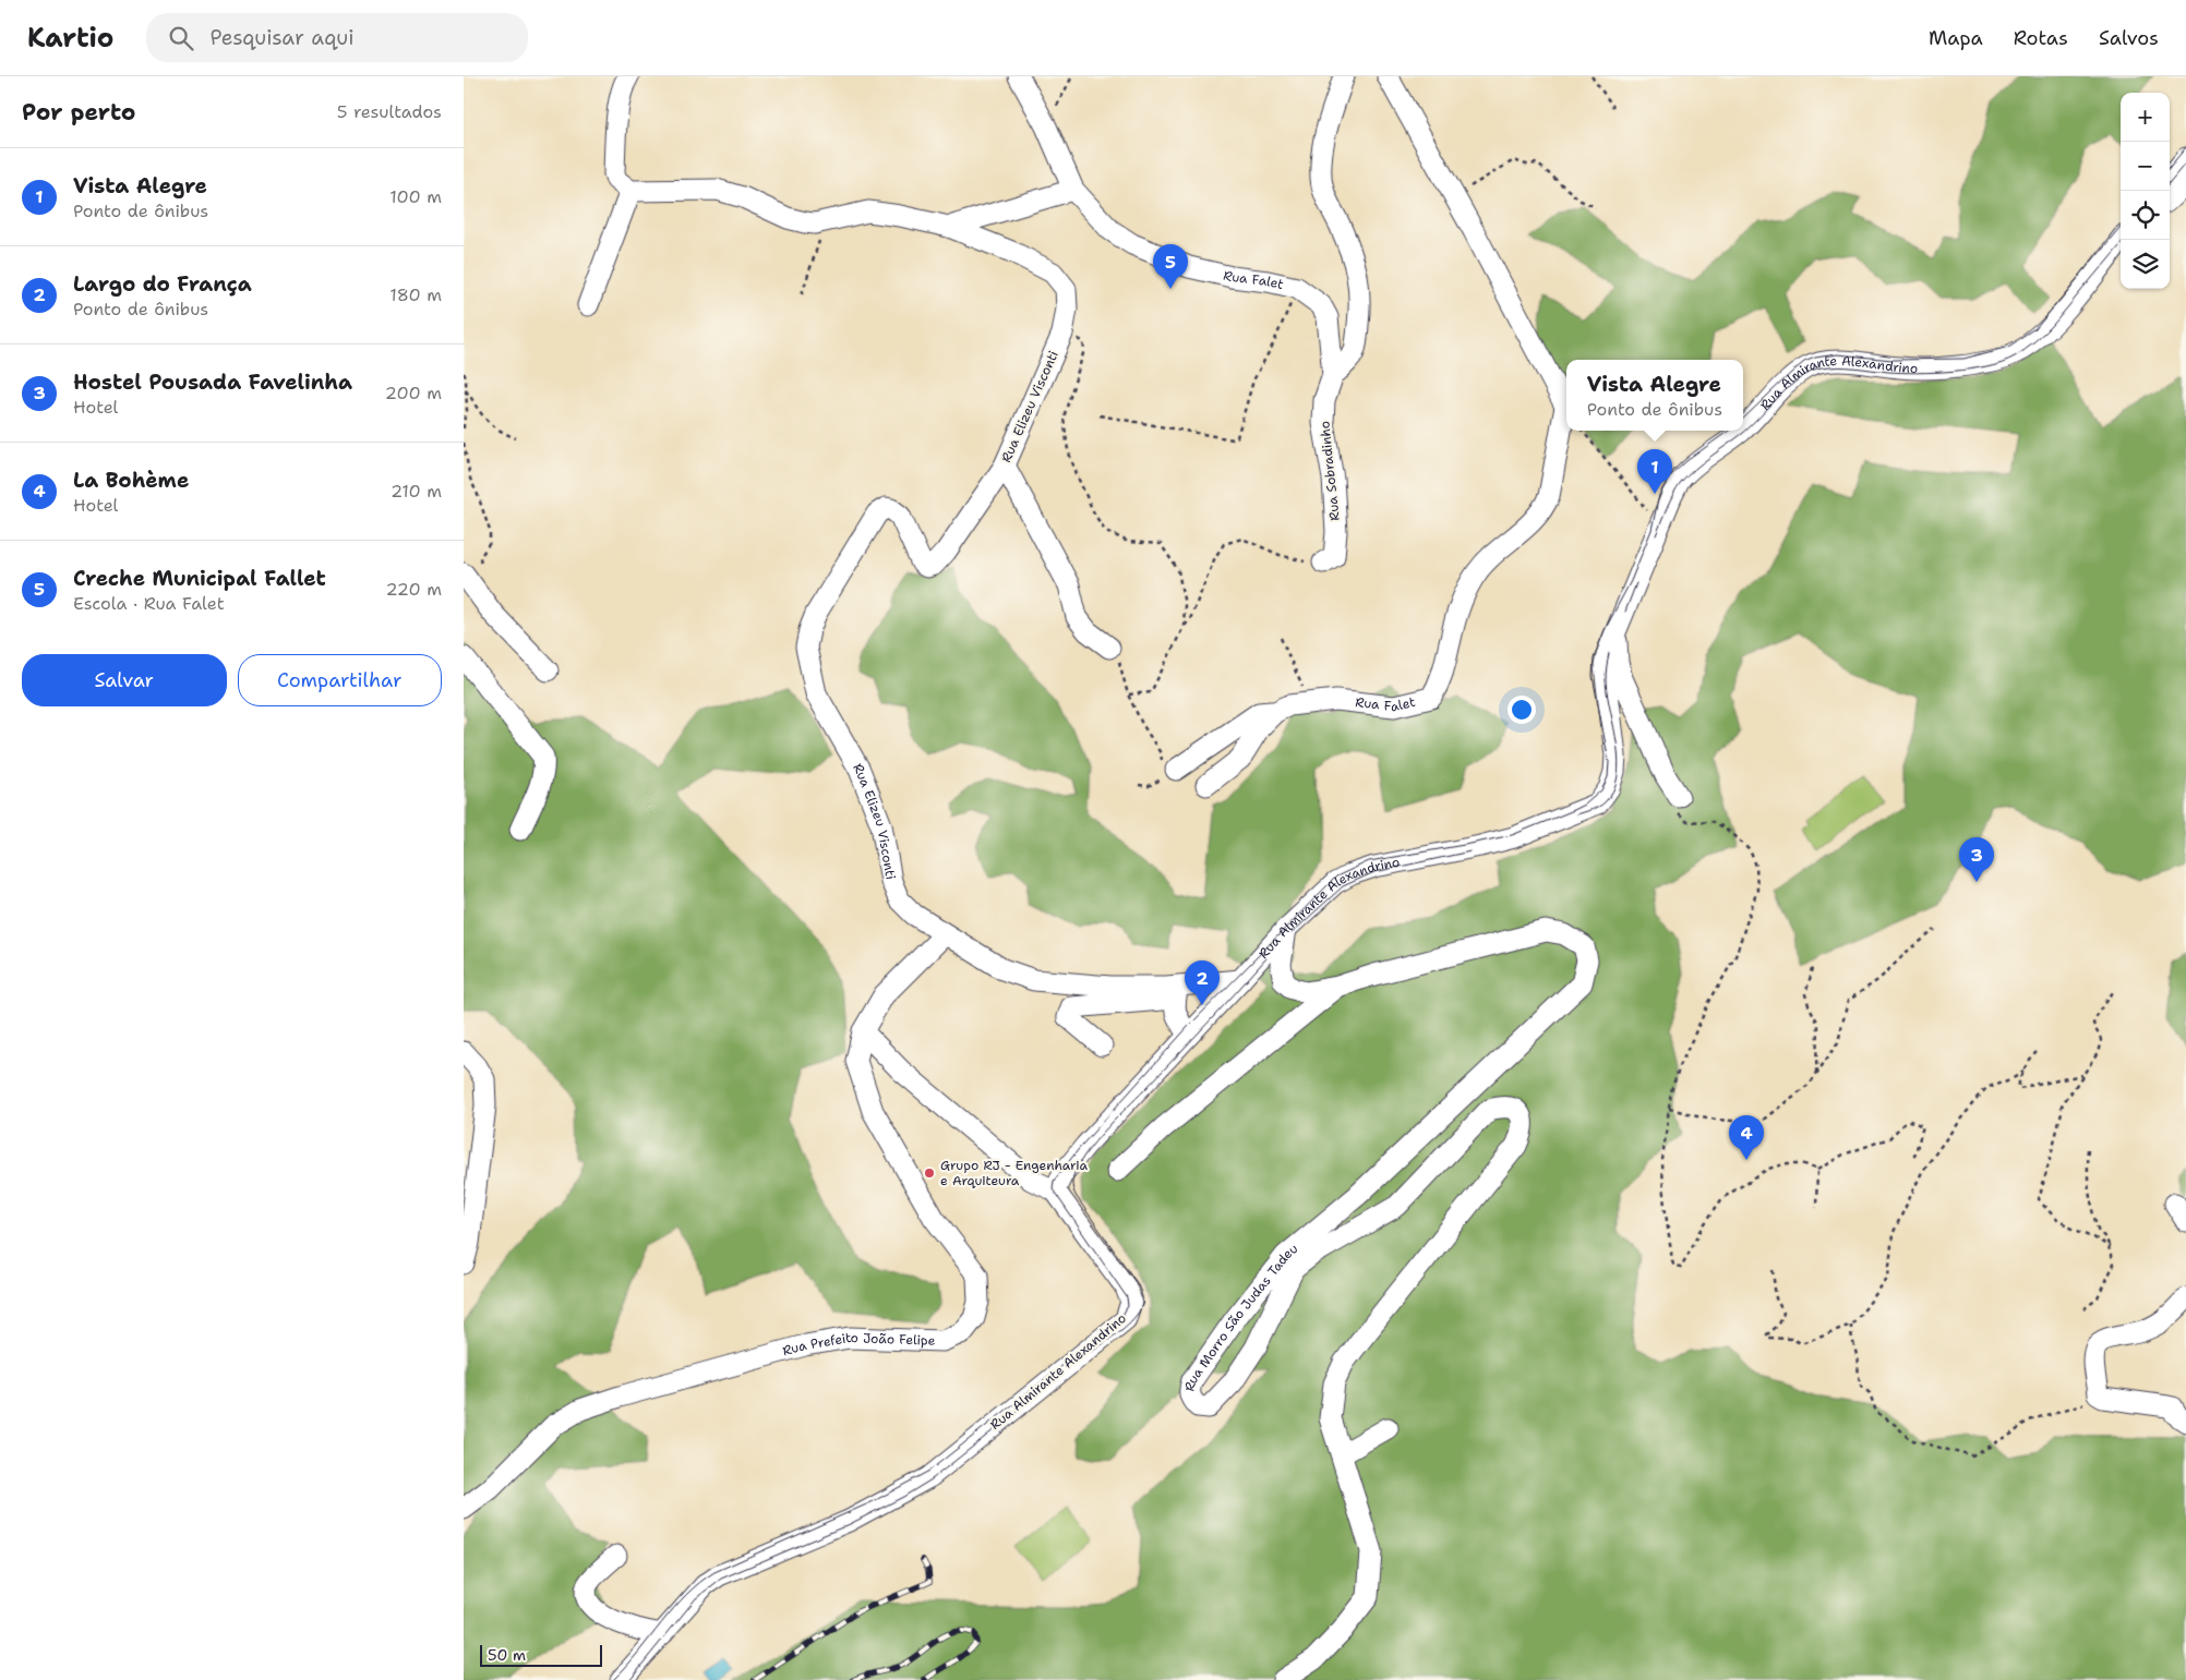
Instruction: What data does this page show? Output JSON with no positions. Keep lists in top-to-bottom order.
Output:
{
  "streets": {
    "street": [
      "Rua Falet",
      "Rua Almirante Alexandrino",
      "Rua Elizeu Visconti",
      "Rua Sobradinho",
      "Rua Morro São Judas Tadeu",
      "Rua Prefeito João Felipe"
    ]
  },
  "crossings": [
    ["Rua Falet", "Rua Sobradinho"],
    ["Rua Almirante Alexandrino", "Rua Morro São Judas Tadeu"],
    ["Rua Elizeu Visconti", "Rua Prefeito João Felipe"]
  ],
  "places": ["Grupo RJ - Engenharia e Arquiteura"],
  "scale_bar": "50 m",
  "page": {
    "header": "Kartio",
    "search": "Pesquisar aqui",
    "nav": ["Mapa", "Rotas", "Salvos"],
    "heading": ["Por perto", "5 resultados"],
    "map_buttons": ["+", "−"],
    "list": [
      {
        "mark": "1",
        "name": "Vista Alegre",
        "note": "Ponto de ônibus",
        "value": "100 m"
      },
      {
        "mark": "2",
        "name": "Largo do França",
        "note": "Ponto de ônibus",
        "value": "180 m"
      },
      {
        "mark": "3",
        "name": "Hostel Pousada Favelinha",
        "note": "Hotel",
        "value": "200 m"
      },
      {
        "mark": "4",
        "name": "La Bohème",
        "note": "Hotel",
        "value": "210 m"
      },
      {
        "mark": "5",
        "name": "Creche Municipal Fallet",
        "note": "Escola · Rua Falet",
        "value": "220 m"
      }
    ],
    "pins": [
      "5",
      "1",
      "3",
      "2",
      "4"
    ],
    "popup": ["Vista Alegre", "Ponto de ônibus"],
    "buttons": ["Salvar", "Compartilhar"],
    "scale": "50 m"
  }
}
